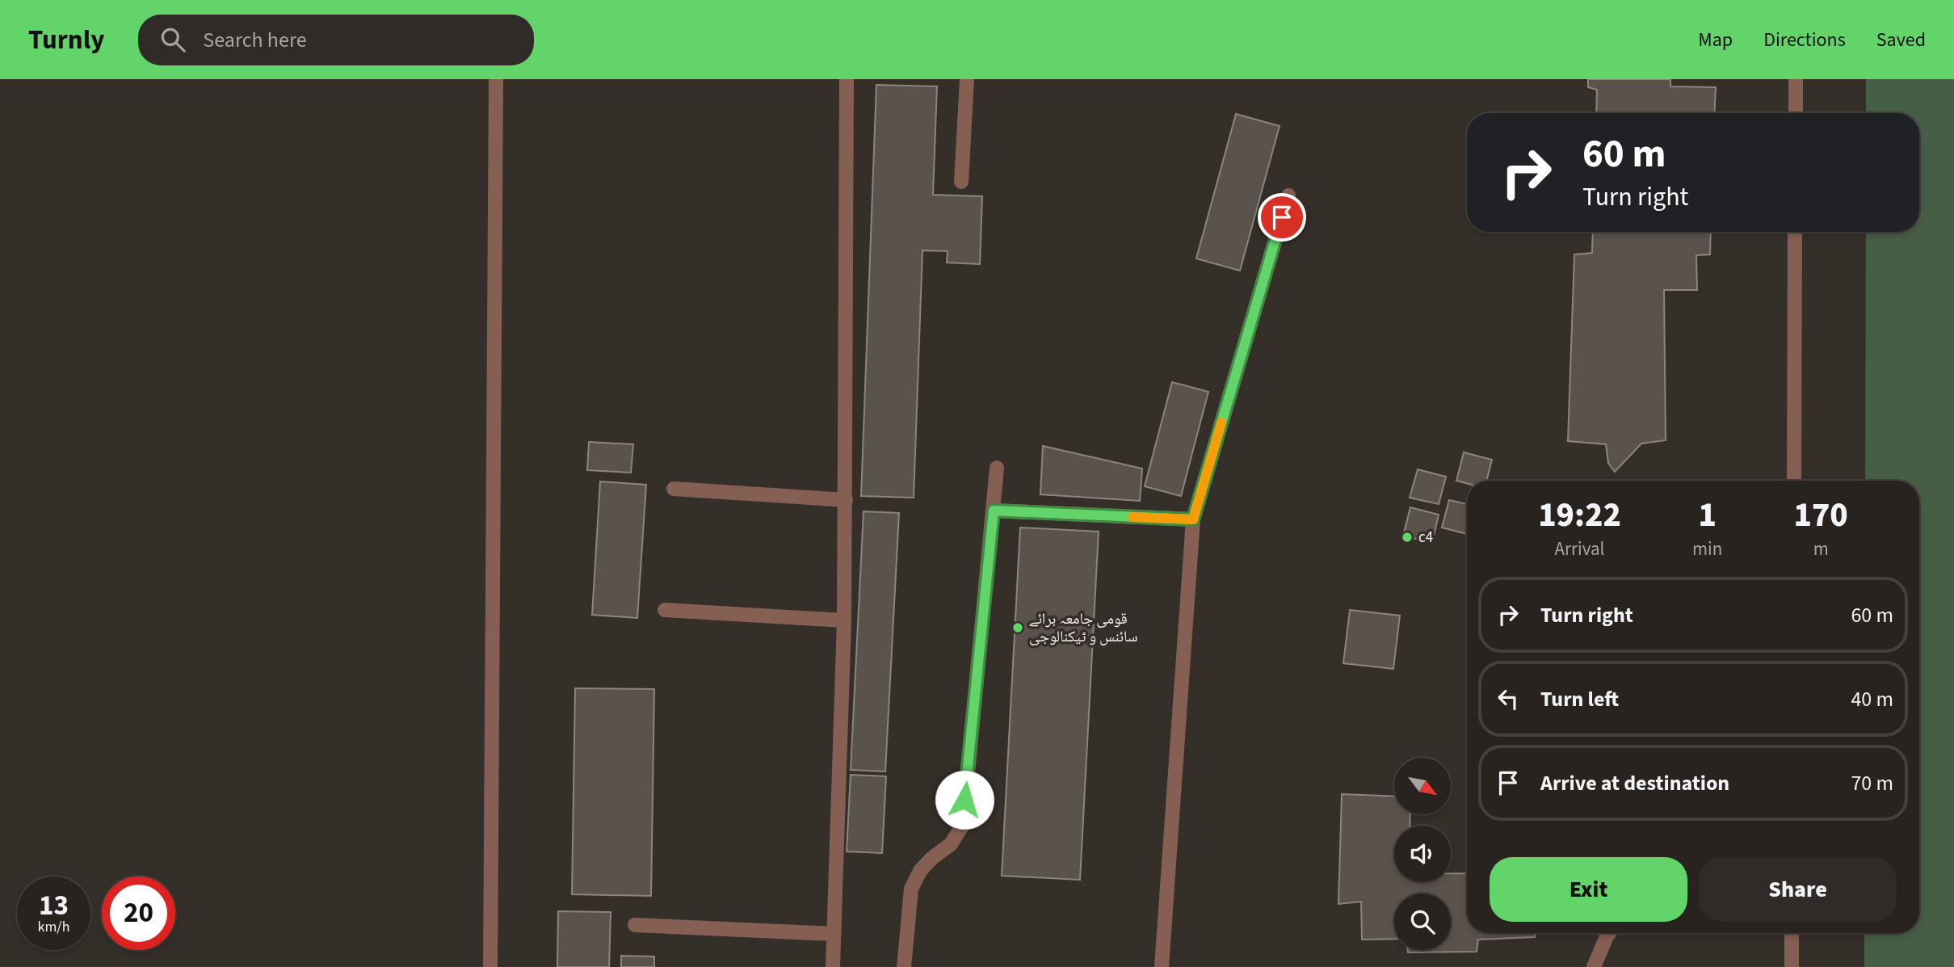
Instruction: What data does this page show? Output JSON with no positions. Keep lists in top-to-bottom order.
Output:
{
  "places": ["c4", "قومی جامعہ برائے سائنس و ٹیکنالوجی"],
  "north": "bottom right",
  "page": {
    "header": "Turnly",
    "search": "Search here",
    "nav": ["Map", "Directions", "Saved"],
    "turn": ["60 m", "Turn right"],
    "eta": [
      "19:22",
      "Arrival",
      "1",
      "min",
      "170",
      "m"
    ],
    "list": [
      {
        "name": "Turn right",
        "value": "60 m"
      },
      {
        "name": "Turn left",
        "value": "40 m"
      },
      {
        "name": "Arrive at destination",
        "value": "70 m"
      }
    ],
    "buttons": ["Exit", "Share"],
    "speed": "13 km/h",
    "limit": "20"
  }
}
